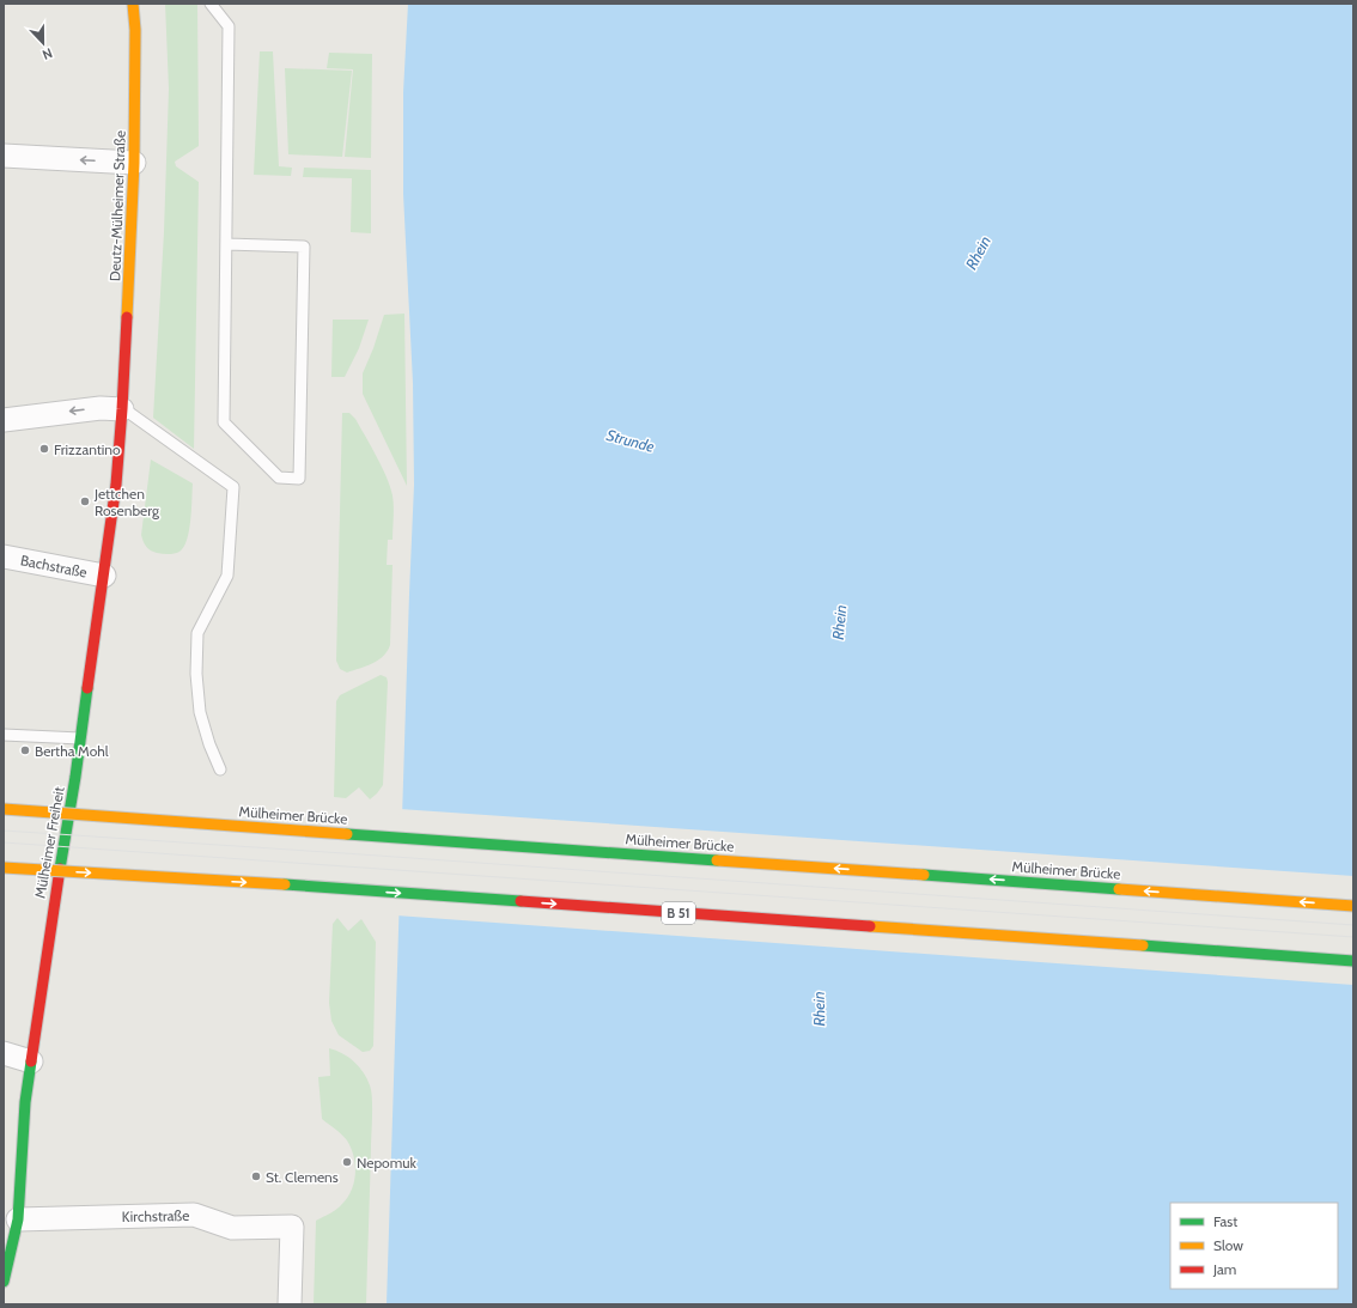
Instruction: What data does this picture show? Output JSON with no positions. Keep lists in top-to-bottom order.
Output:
{
  "streets": {
    "main road": [
      "Deutz-Mülheimer Straße",
      "Mülheimer Brücke",
      "Mülheimer Freiheit",
      "B 51"
    ],
    "street": ["Bachstraße", "Kirchstraße"]
  },
  "crossings": [
    ["Deutz-Mülheimer Straße", "Mülheimer Freiheit"],
    ["Bachstraße", "Mülheimer Freiheit"],
    ["Mülheimer Freiheit", "Kirchstraße"]
  ],
  "water": ["Rhein", "Strunde"],
  "places": [
    "Frizzantino",
    "Jettchen Rosenberg",
    "Bertha Mohl",
    "Nepomuk",
    "St. Clemens"
  ],
  "legend": ["Fast", "Slow", "Jam"],
  "north": "bottom"
}
